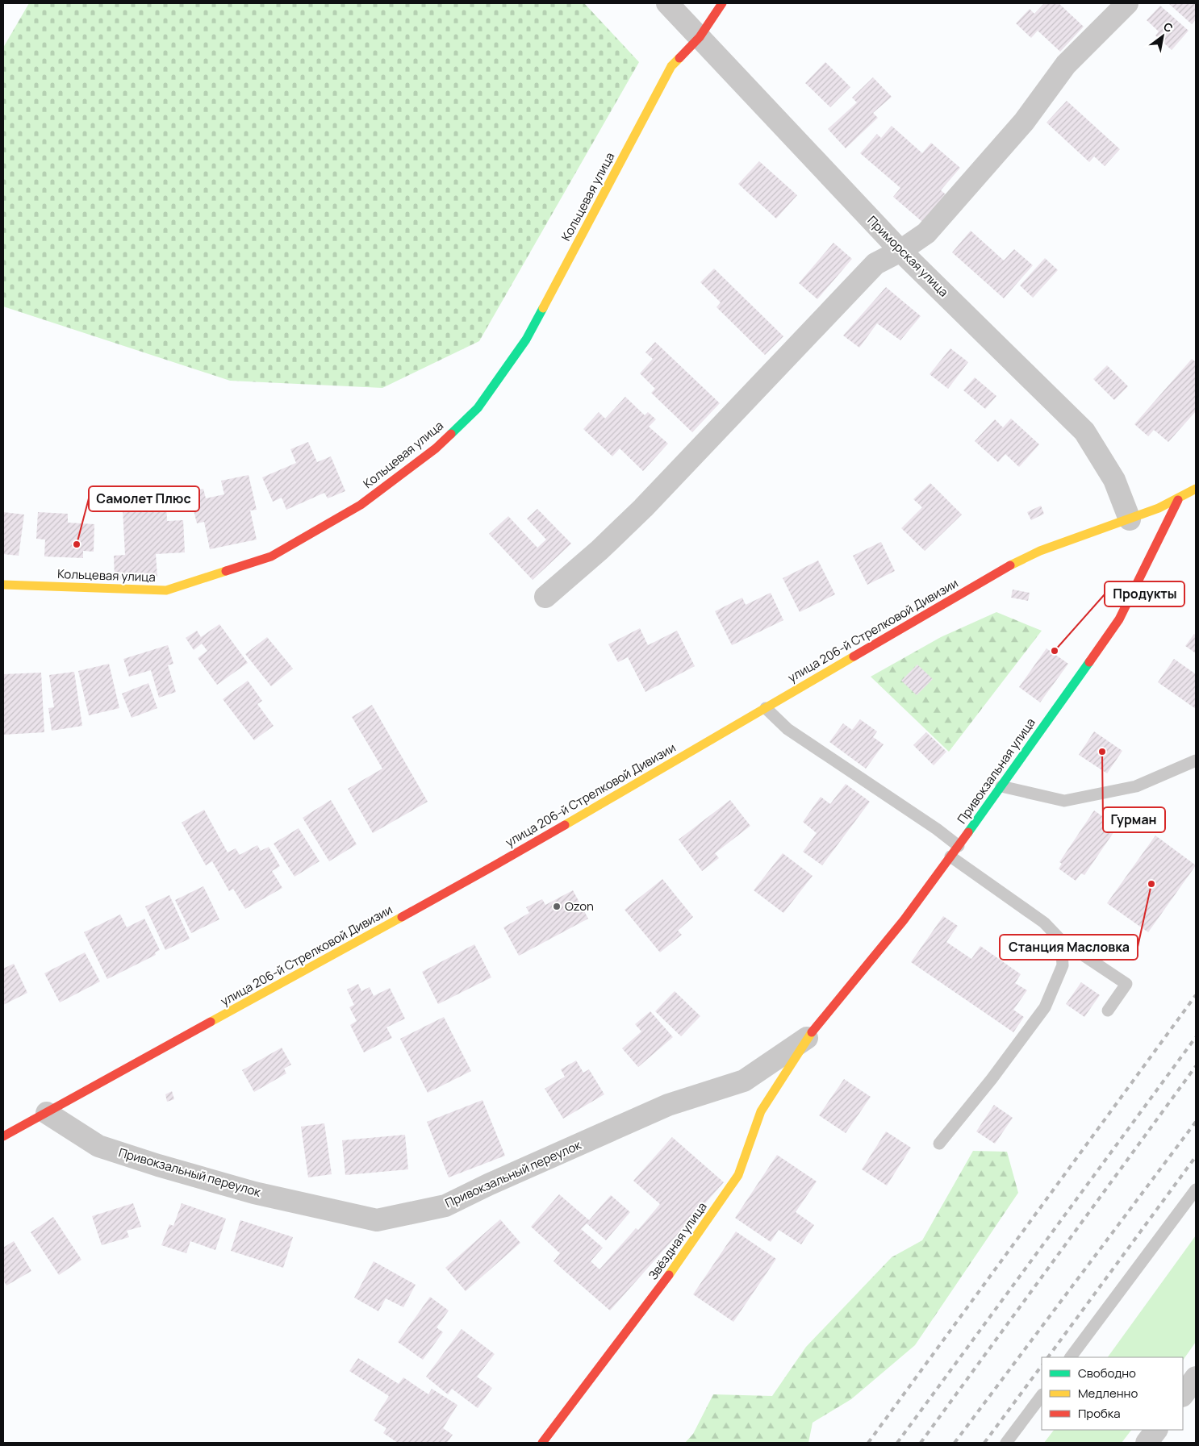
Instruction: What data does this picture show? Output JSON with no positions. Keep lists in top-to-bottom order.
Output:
{
  "streets": {
    "street": [
      "Кольцевая улица",
      "Приморская улица",
      "улица 206-й Стрелковой Дивизии",
      "Привокзальная улица",
      "Привокзальный переулок",
      "Звёздная улица"
    ]
  },
  "crossings": [
    ["Кольцевая улица", "Приморская улица"],
    ["Приморская улица", "улица 206-й Стрелковой Дивизии"],
    ["улица 206-й Стрелковой Дивизии", "Привокзальная улица"],
    ["улица 206-й Стрелковой Дивизии", "Привокзальный переулок"],
    ["Привокзальная улица", "Привокзальный переулок"],
    ["Привокзальная улица", "Звёздная улица"],
    ["Привокзальный переулок", "Звёздная улица"]
  ],
  "places": [
    "Самолет Плюс",
    "Продукты",
    "Гурман",
    "Станция Масловка",
    "Ozon"
  ],
  "legend": ["Свободно", "Медленно", "Пробка"],
  "north": "top right"
}
